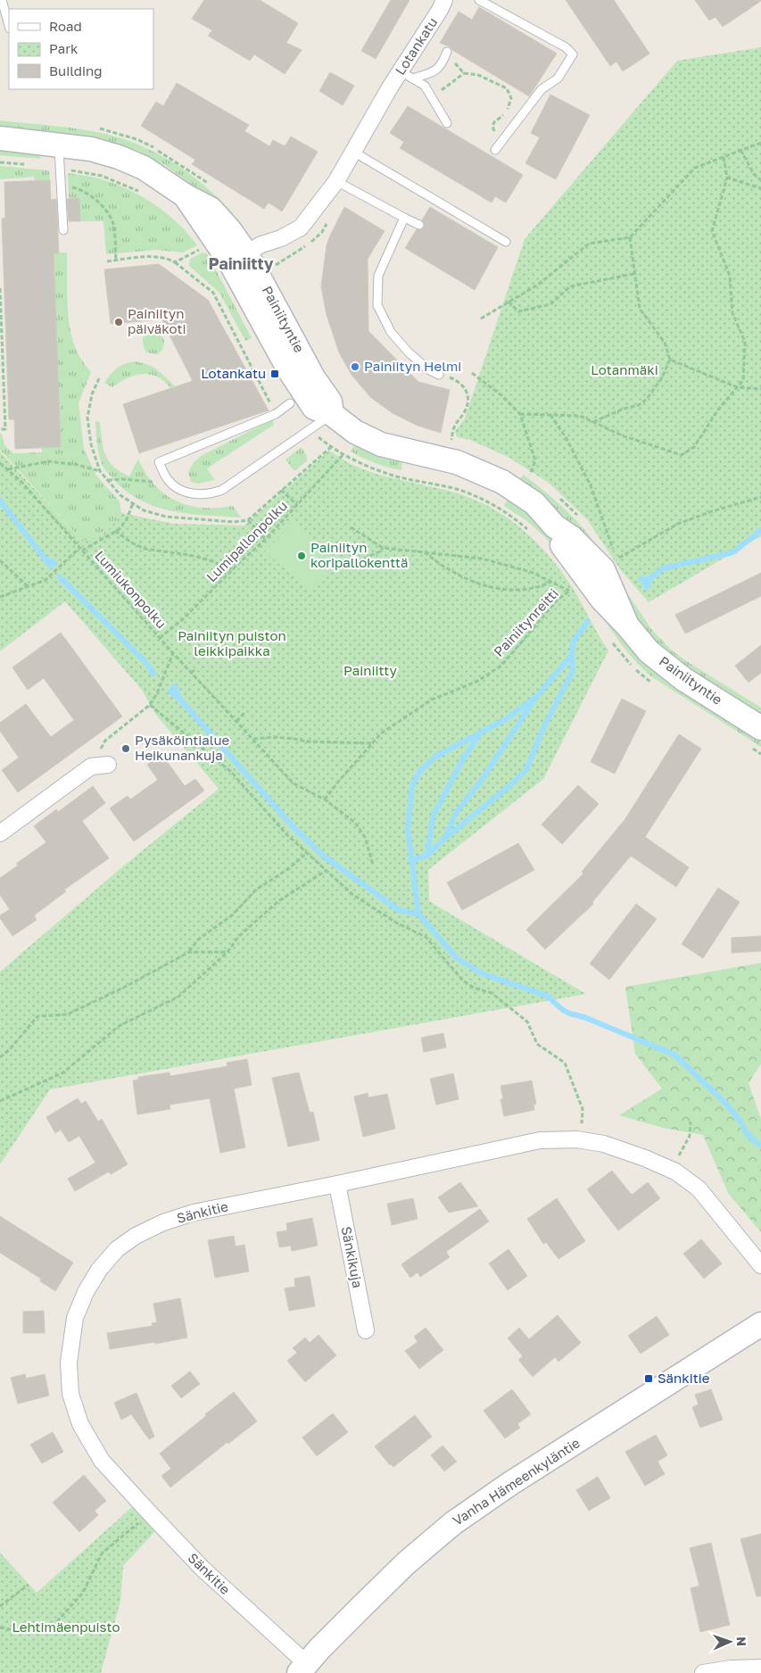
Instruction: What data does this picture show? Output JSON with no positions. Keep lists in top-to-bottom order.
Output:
{
  "streets": {
    "street": [
      "Lotankatu",
      "Painiityntie",
      "Sänkitie",
      "Sänkikuja",
      "Vanha Hämeenkyläntie"
    ],
    "path": ["Lumipallonpolku", "Lumiukonpolku", "Painiitynreitti"]
  },
  "crossings": [
    ["Lotankatu", "Painiityntie"],
    ["Lumipallonpolku", "Lumiukonpolku"],
    ["Lumiukonpolku", "Painiitynreitti"],
    ["Sänkitie", "Sänkikuja"],
    ["Sänkitie", "Vanha Hämeenkyläntie"]
  ],
  "districts": ["Painiitty"],
  "parks": [
    "Lotanmäki",
    "Painiityn puiston leikkipaikka",
    "Painiitty",
    "Lehtimäenpuisto"
  ],
  "places": {
    "other": [
      "Painiityn päiväkoti",
      "Painiityn Helmi",
      "Painiityn koripallokenttä",
      "Pysäköintialue Heikunankuja"
    ],
    "transit": ["Lotankatu", "Sänkitie"]
  },
  "legend": ["Road", "Park", "Building"],
  "north": "right"
}
